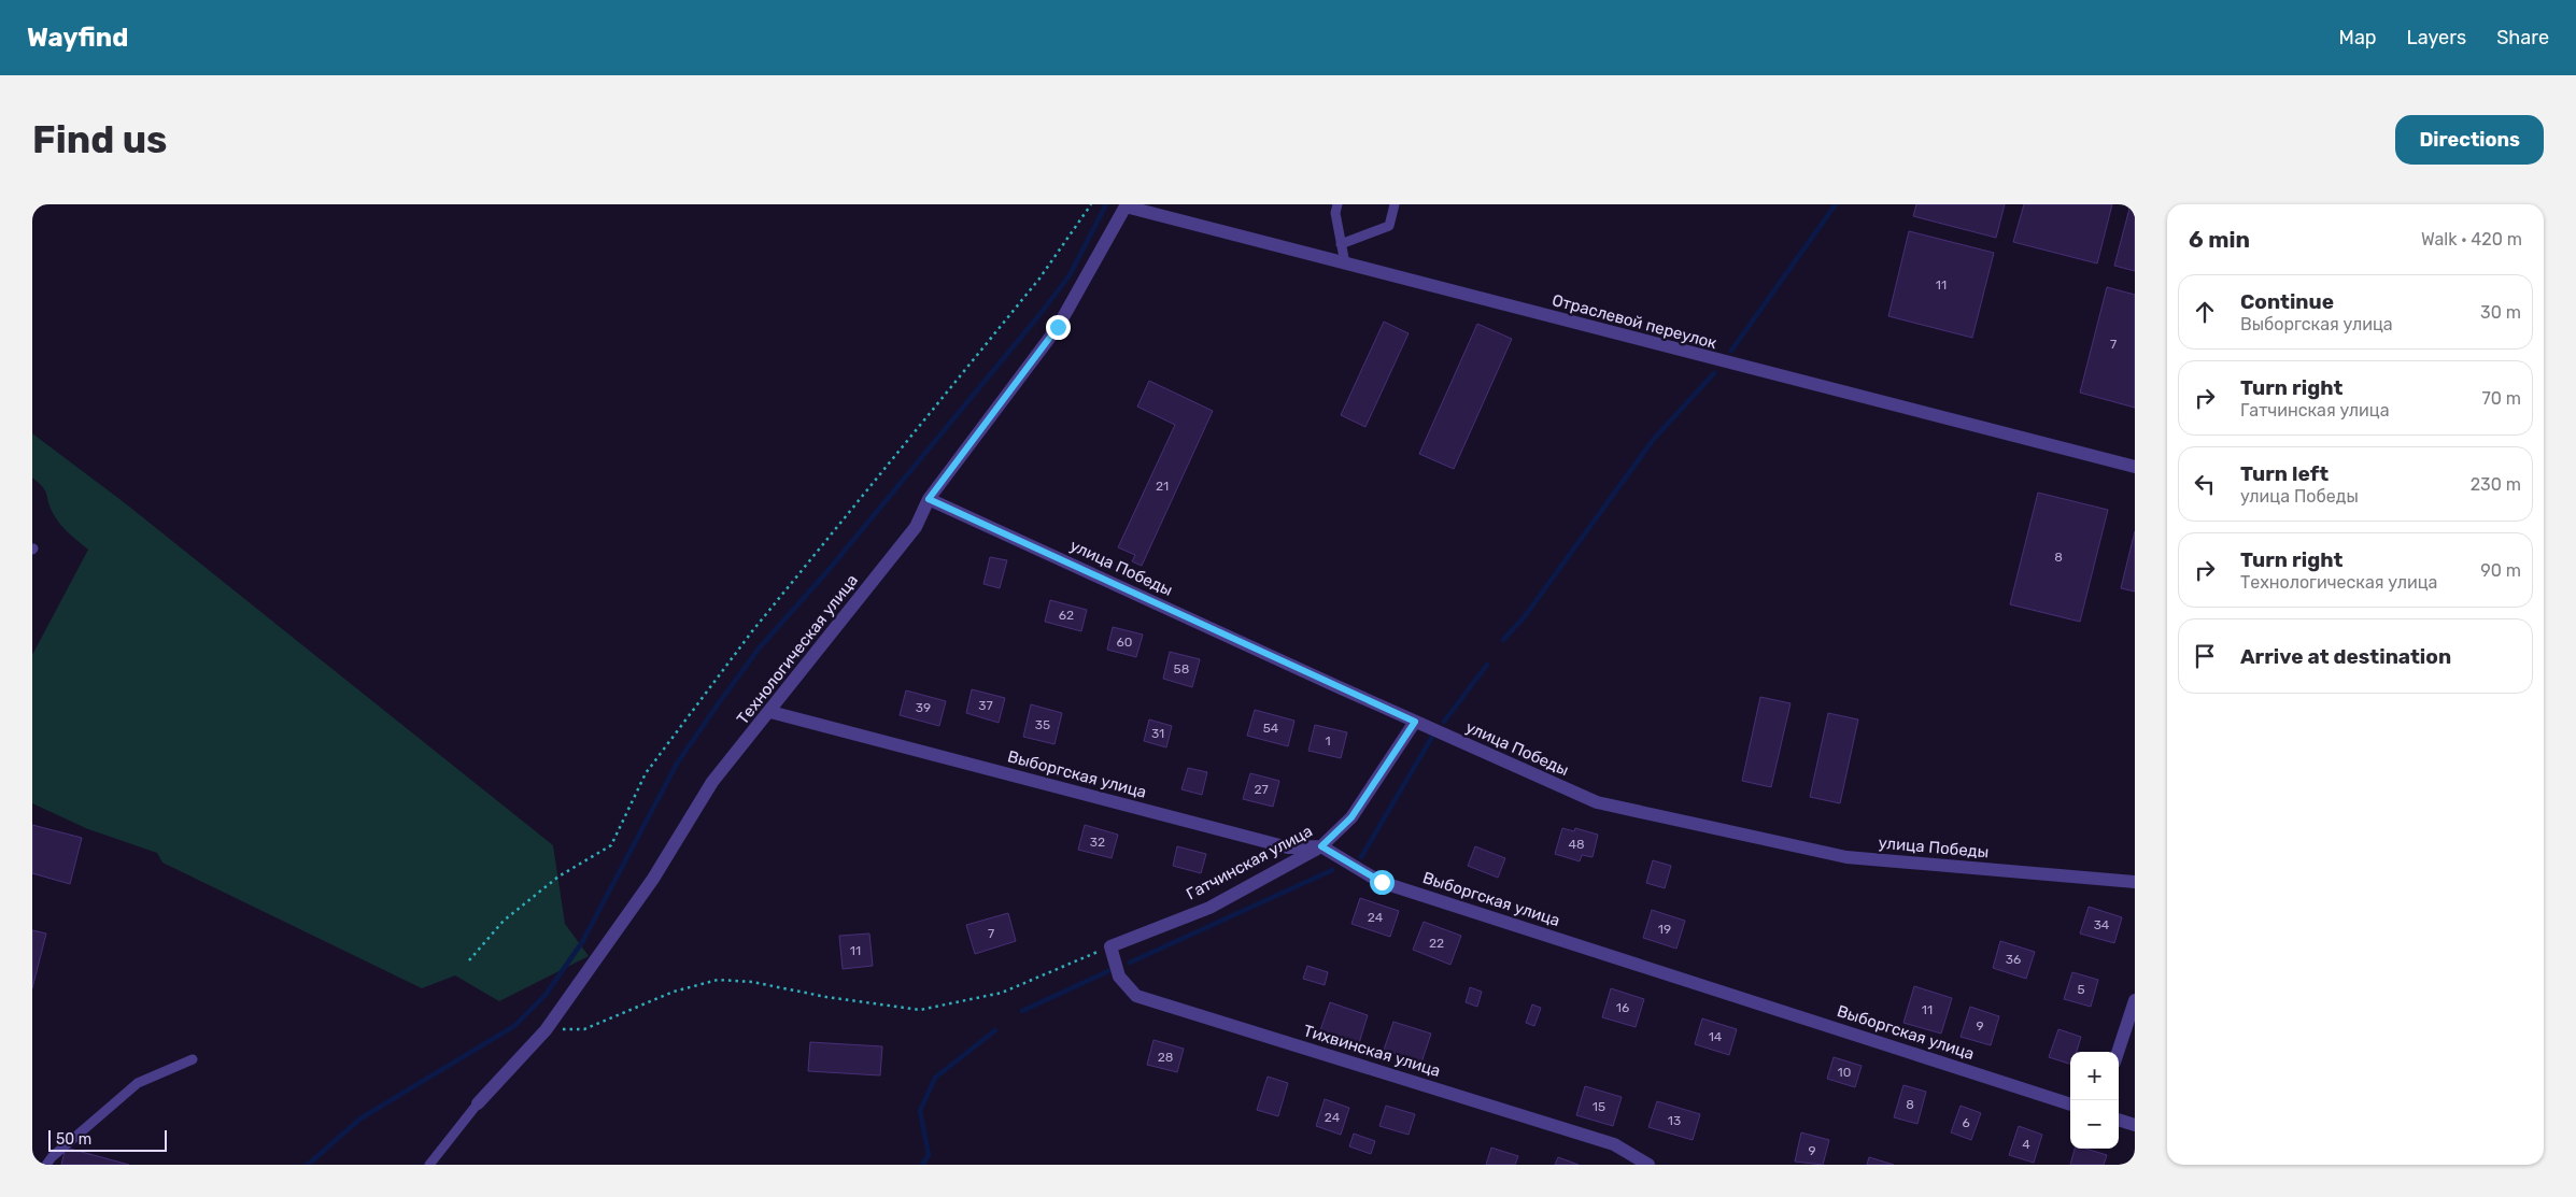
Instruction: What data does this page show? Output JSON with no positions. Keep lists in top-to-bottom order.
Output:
{
  "streets": {
    "street": [
      "Отраслевой переулок",
      "улица Победы",
      "Технологическая улица",
      "Выборгская улица",
      "Гатчинская улица",
      "Тихвинская улица"
    ]
  },
  "crossings": [
    ["Отраслевой переулок", "Технологическая улица"],
    ["улица Победы", "Технологическая улица"],
    ["улица Победы", "Гатчинская улица"],
    ["Технологическая улица", "Выборгская улица"],
    ["Выборгская улица", "Гатчинская улица"],
    ["Гатчинская улица", "Тихвинская улица"]
  ],
  "house_numbers": [
    "11",
    "7",
    "21",
    "8",
    "62",
    "60",
    "58",
    "37",
    "39",
    "35",
    "54",
    "31",
    "1",
    "27",
    "32",
    "48",
    "24",
    "34",
    "19",
    "7",
    "22",
    "11",
    "36",
    "5",
    "16",
    "11",
    "9",
    "14",
    "28",
    "10",
    "8",
    "15",
    "24",
    "13",
    "6",
    "4",
    "9"
  ],
  "scale_bar": "50 m",
  "page": {
    "header": "Wayfind",
    "nav": ["Map", "Layers", "Share"],
    "buttons": "Directions",
    "title": "Find us",
    "heading": ["6 min", "Walk · 420 m"],
    "list": [
      ["Continue", "Выборгская улица", "30 m"],
      ["Turn right", "Гатчинская улица", "70 m"],
      ["Turn left", "улица Победы", "230 m"],
      ["Turn right", "Технологическая улица", "90 m"],
      "Arrive at destination"
    ],
    "map_buttons": ["+", "−"],
    "scale": "50 m"
  }
}
